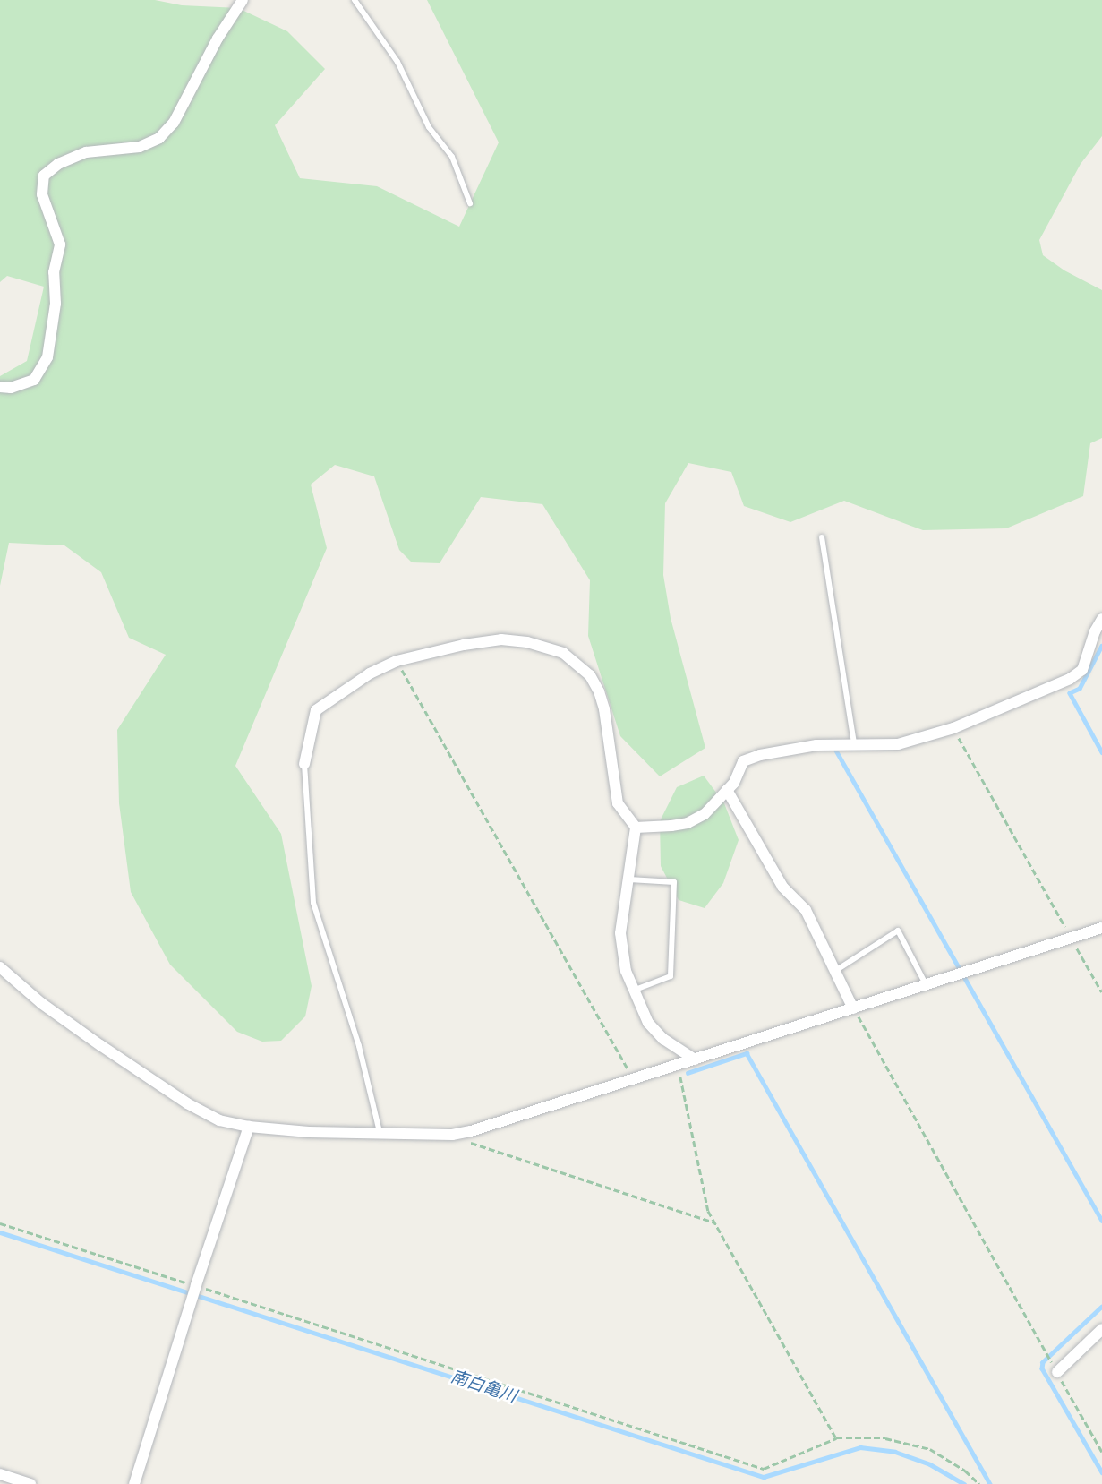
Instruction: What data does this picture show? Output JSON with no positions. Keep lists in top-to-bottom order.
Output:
{
  "water": ["南白亀川"]
}
